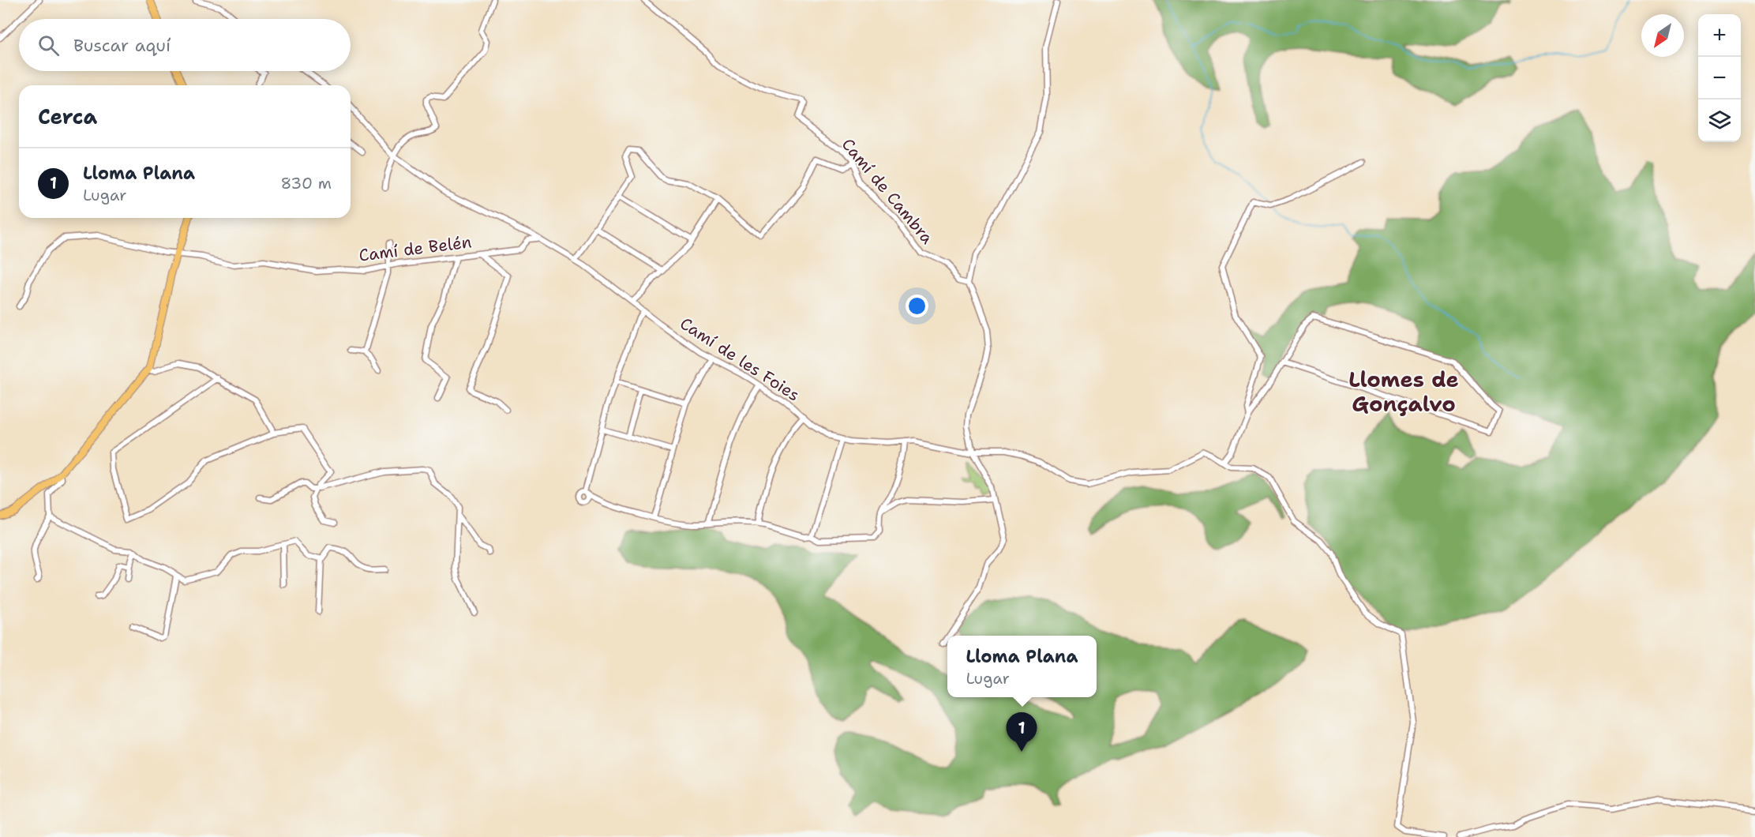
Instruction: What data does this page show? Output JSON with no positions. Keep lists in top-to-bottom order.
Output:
{
  "streets": {
    "street": ["Camí de Cambra", "Camí de Belén", "Camí de les Foies"]
  },
  "crossings": [
    ["Camí de Belén", "Camí de les Foies"]
  ],
  "districts": ["Llomes de Gonçalvo"],
  "north": "bottom left",
  "page": {
    "map_buttons": ["+", "−"],
    "search": "Buscar aquí",
    "heading": "Cerca",
    "list": [
      {
        "mark": "1",
        "name": "Lloma Plana",
        "note": "Lugar",
        "value": "830 m"
      }
    ],
    "popup": ["Lloma Plana", "Lugar"],
    "pins": "1"
  }
}
